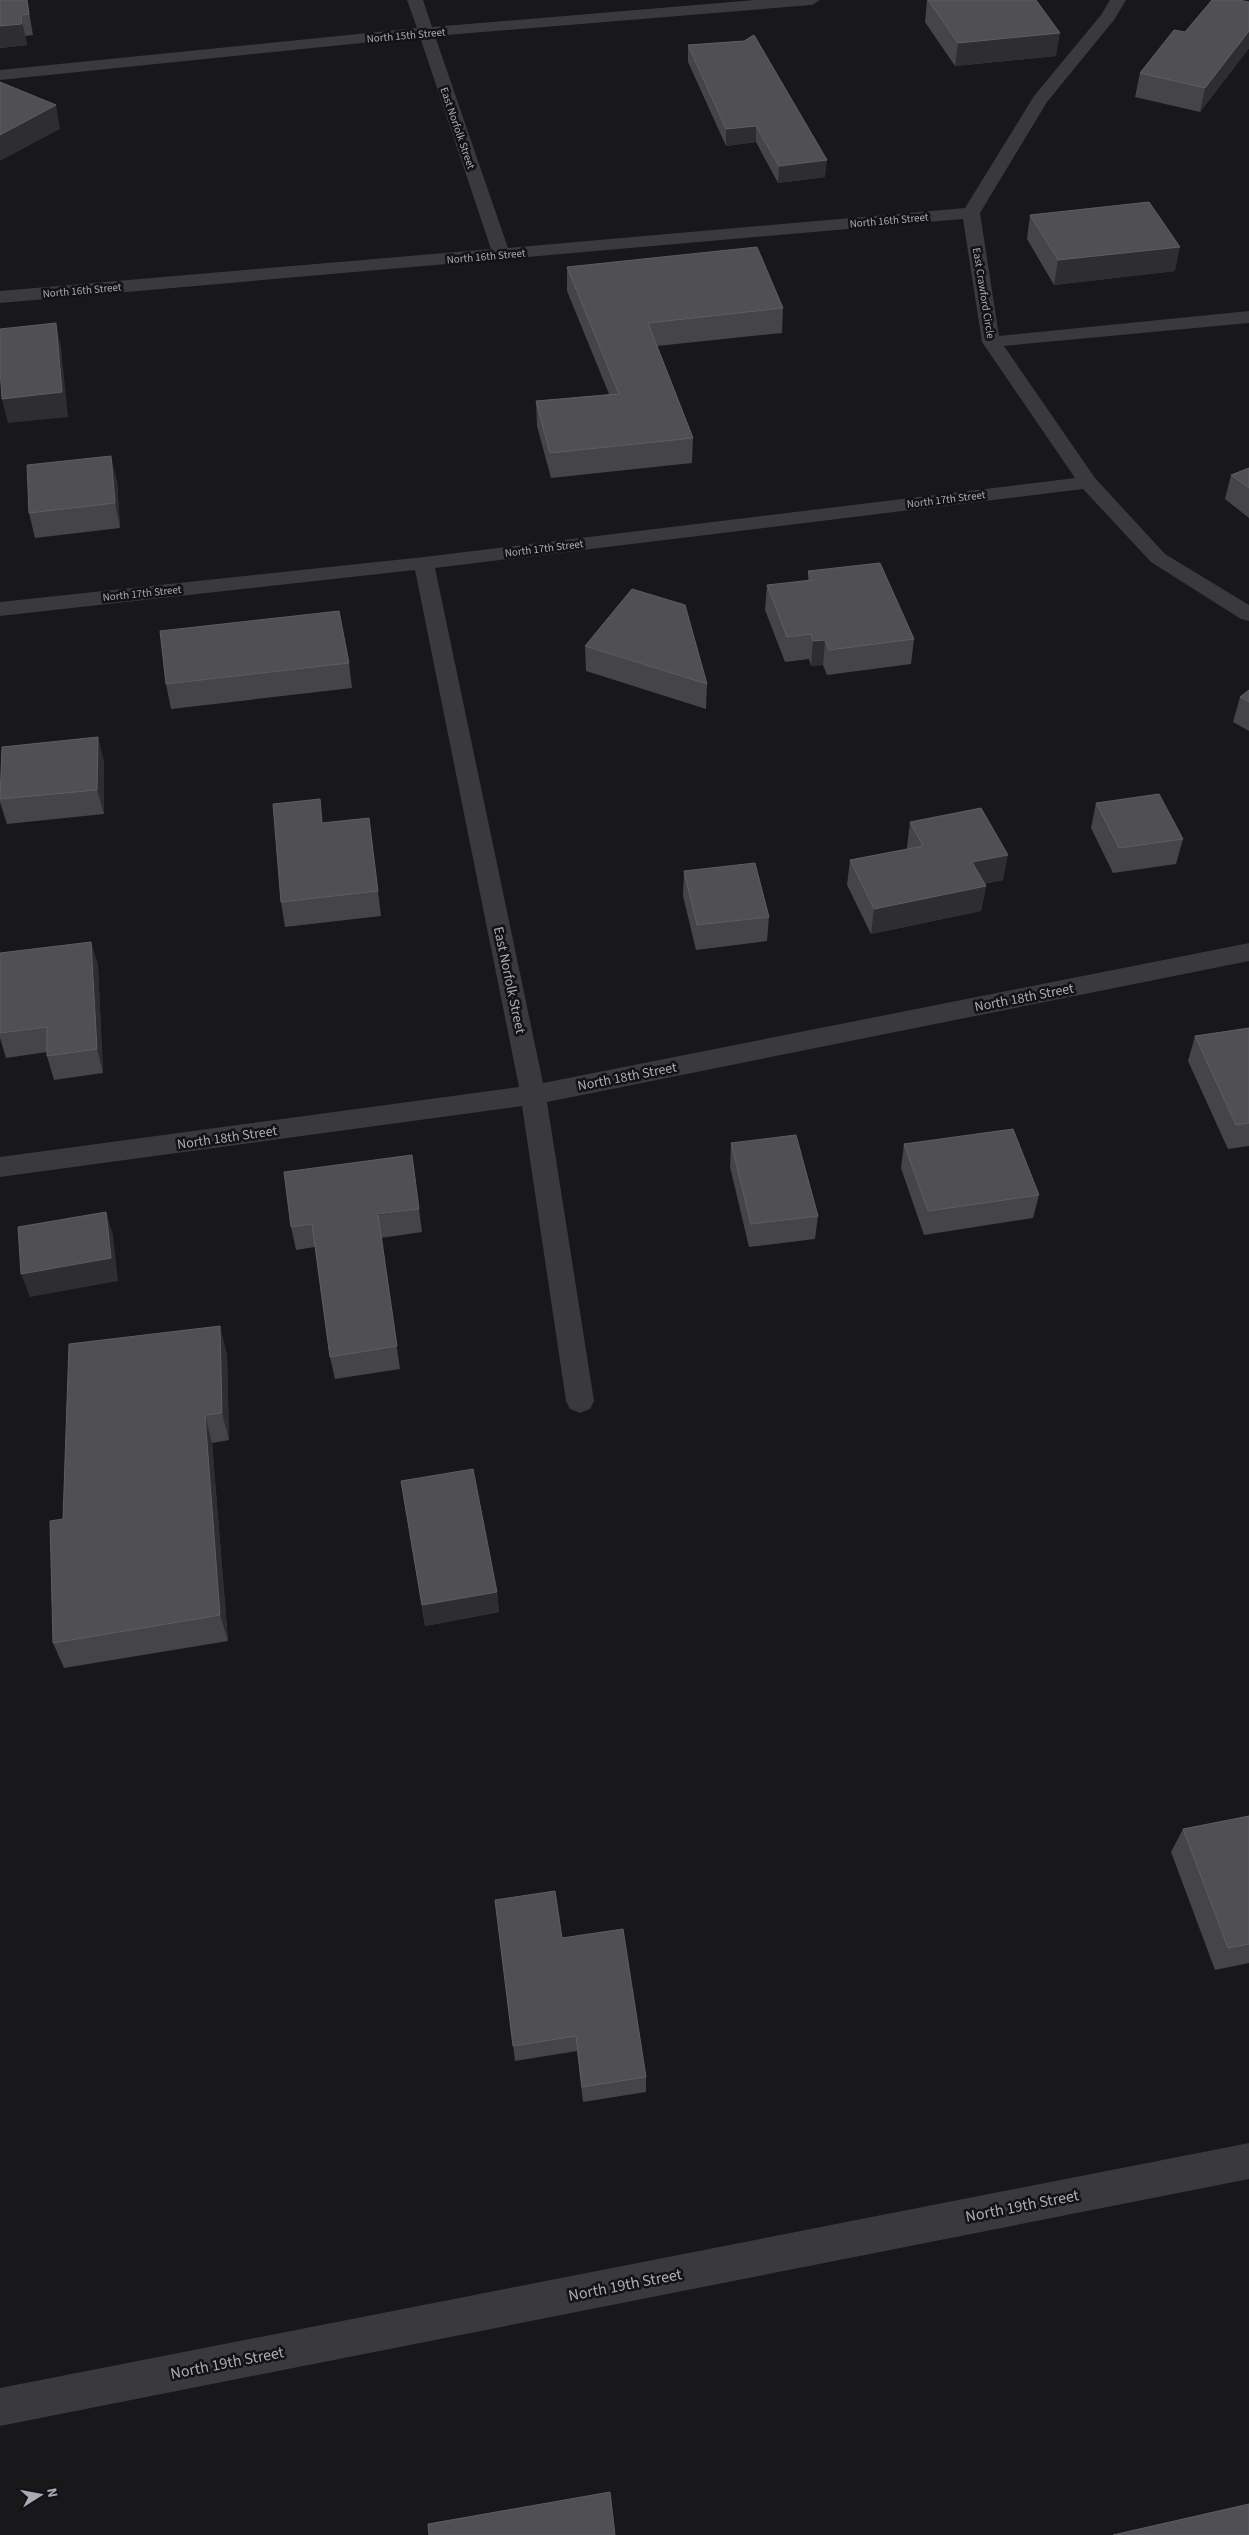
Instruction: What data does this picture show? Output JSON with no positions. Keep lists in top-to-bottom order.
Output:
{
  "streets": {
    "street": [
      "North 15th Street",
      "East Norfolk Street",
      "North 16th Street",
      "East Crawford Circle",
      "North 17th Street",
      "North 18th Street",
      "North 19th Street"
    ]
  },
  "crossings": [
    ["North 15th Street", "East Norfolk Street"],
    ["East Norfolk Street", "North 16th Street"],
    ["East Norfolk Street", "North 17th Street"],
    ["East Norfolk Street", "North 18th Street"],
    ["North 16th Street", "East Crawford Circle"],
    ["East Crawford Circle", "North 17th Street"]
  ],
  "north": "right"
}
